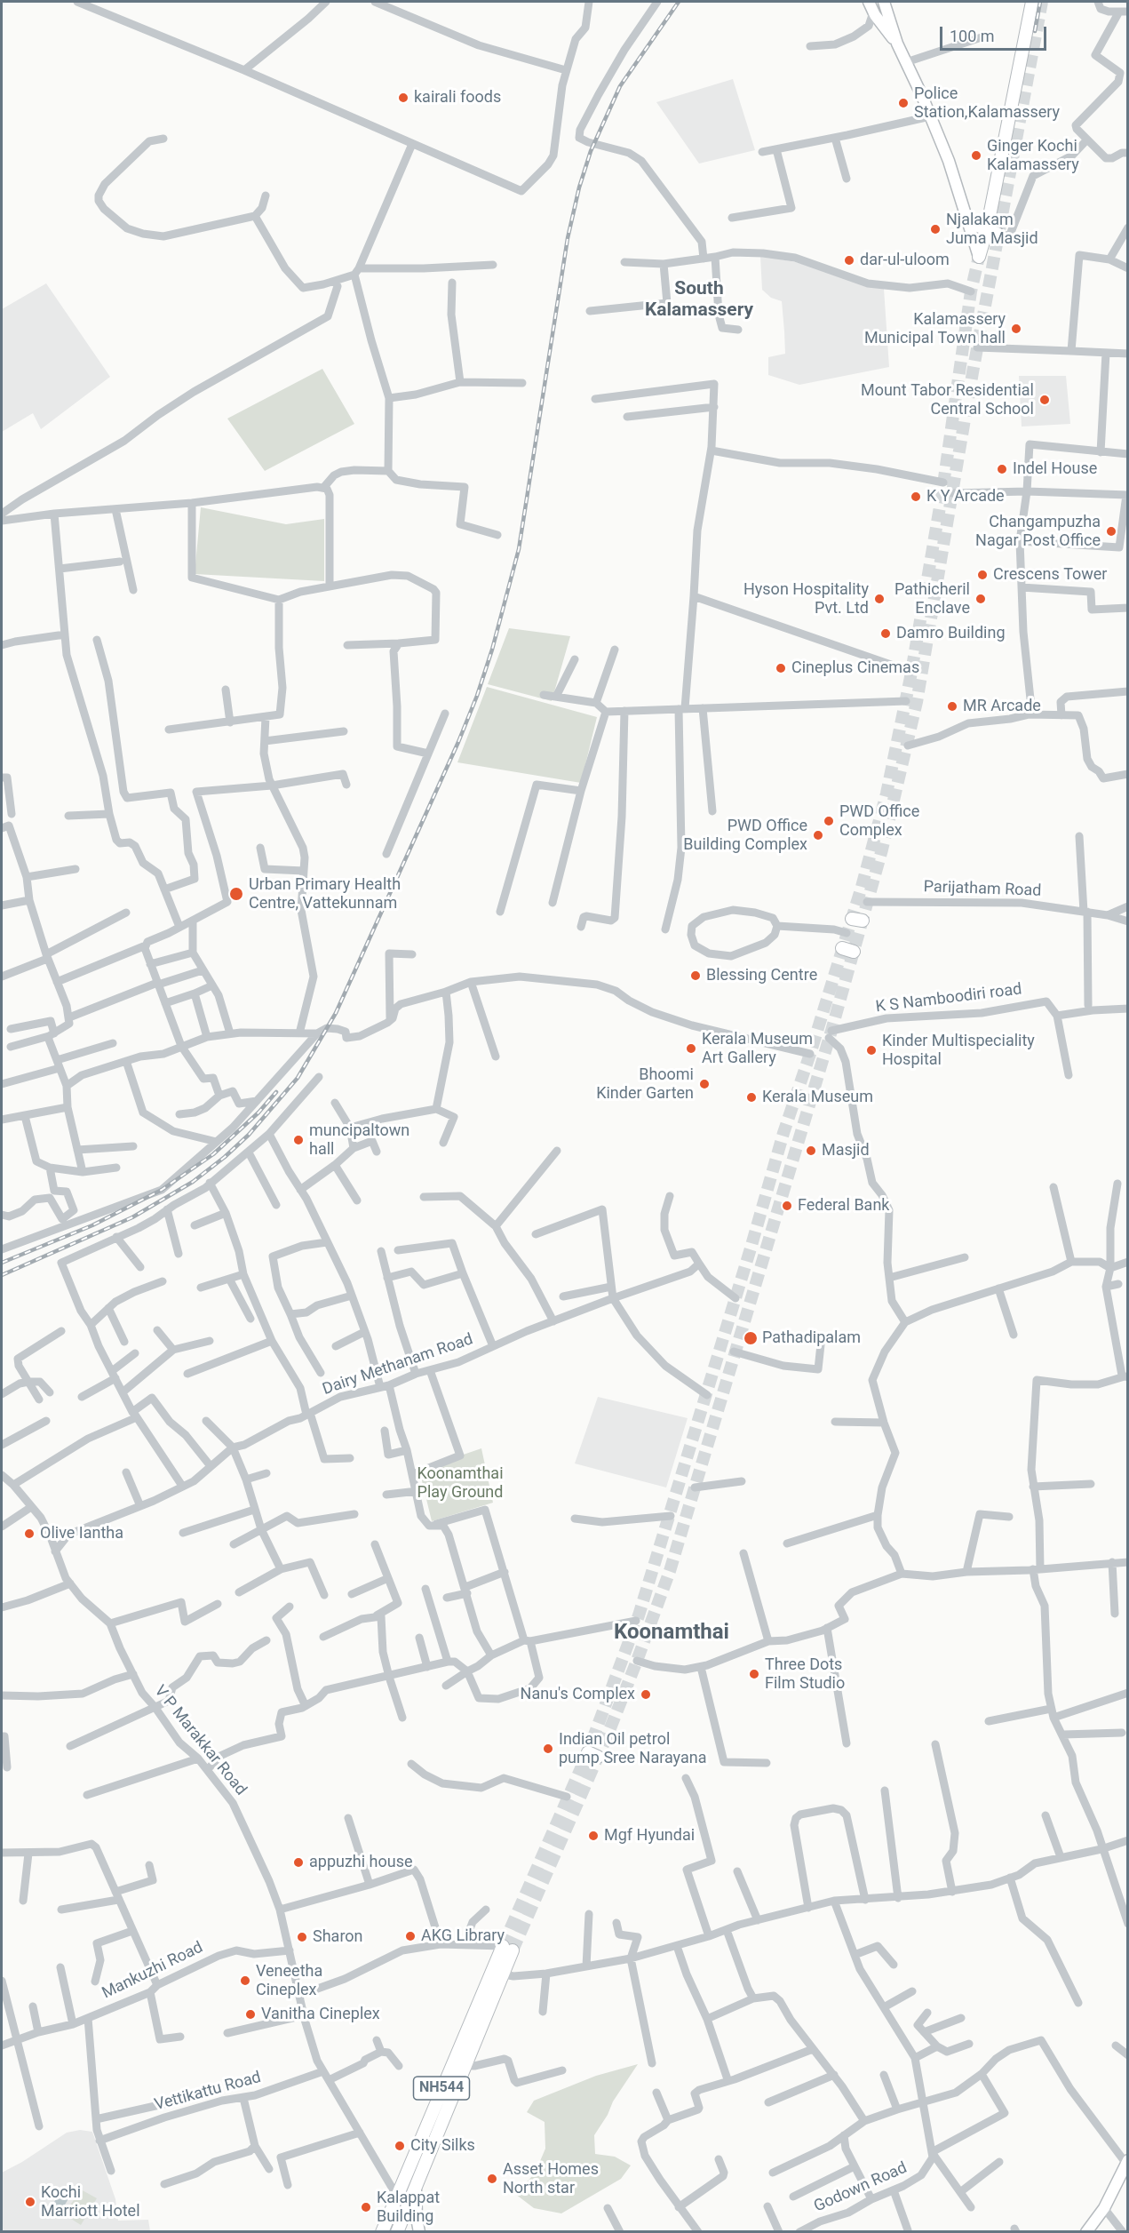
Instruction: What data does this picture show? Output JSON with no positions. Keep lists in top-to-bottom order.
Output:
{
  "streets": {
    "highway": ["NH544"],
    "street": [
      "Parijatham Road",
      "K S Namboodiri road",
      "Dairy Methanam Road",
      "V P Marakkar Road",
      "Mankuzhi Road",
      "Vettikattu Road",
      "Godown Road"
    ]
  },
  "crossings": [
    ["Dairy Methanam Road", "V P Marakkar Road"],
    ["V P Marakkar Road", "Mankuzhi Road"],
    ["V P Marakkar Road", "NH544"],
    ["V P Marakkar Road", "Vettikattu Road"]
  ],
  "districts": ["South Kalamassery", "Koonamthai"],
  "parks": ["Koonamthai Play Ground"],
  "places": [
    "kairali foods",
    "Police Station,Kalamassery",
    "Ginger Kochi Kalamassery",
    "Njalakam Juma Masjid",
    "dar-ul-uloom",
    "Kalamassery Municipal Town hall",
    "Mount Tabor Residential Central School",
    "Indel House",
    "K Y Arcade",
    "Changampuzha Nagar Post Office",
    "Crescens Tower",
    "Hyson Hospitality Pvt. Ltd",
    "Pathicheril Enclave",
    "Damro Building",
    "Cineplus Cinemas",
    "MR Arcade",
    "PWD Office Complex",
    "PWD Office Building Complex",
    "Urban Primary Health Centre, Vattekunnam",
    "Blessing Centre",
    "Kerala Museum Art Gallery",
    "Kinder Multispeciality Hospital",
    "Bhoomi Kinder Garten",
    "Kerala Museum",
    "muncipaltown hall",
    "Masjid",
    "Federal Bank",
    "Pathadipalam",
    "Olive Iantha",
    "Three Dots Film Studio",
    "Nanu's Complex",
    "Indian Oil petrol pump Sree Narayana",
    "Mgf Hyundai",
    "appuzhi house",
    "AKG Library",
    "Sharon",
    "Veneetha Cineplex",
    "Vanitha Cineplex",
    "City Silks",
    "Asset Homes North star",
    "Kochi Marriott Hotel",
    "Kalappat Building"
  ],
  "scale_bar": "100 m"
}
